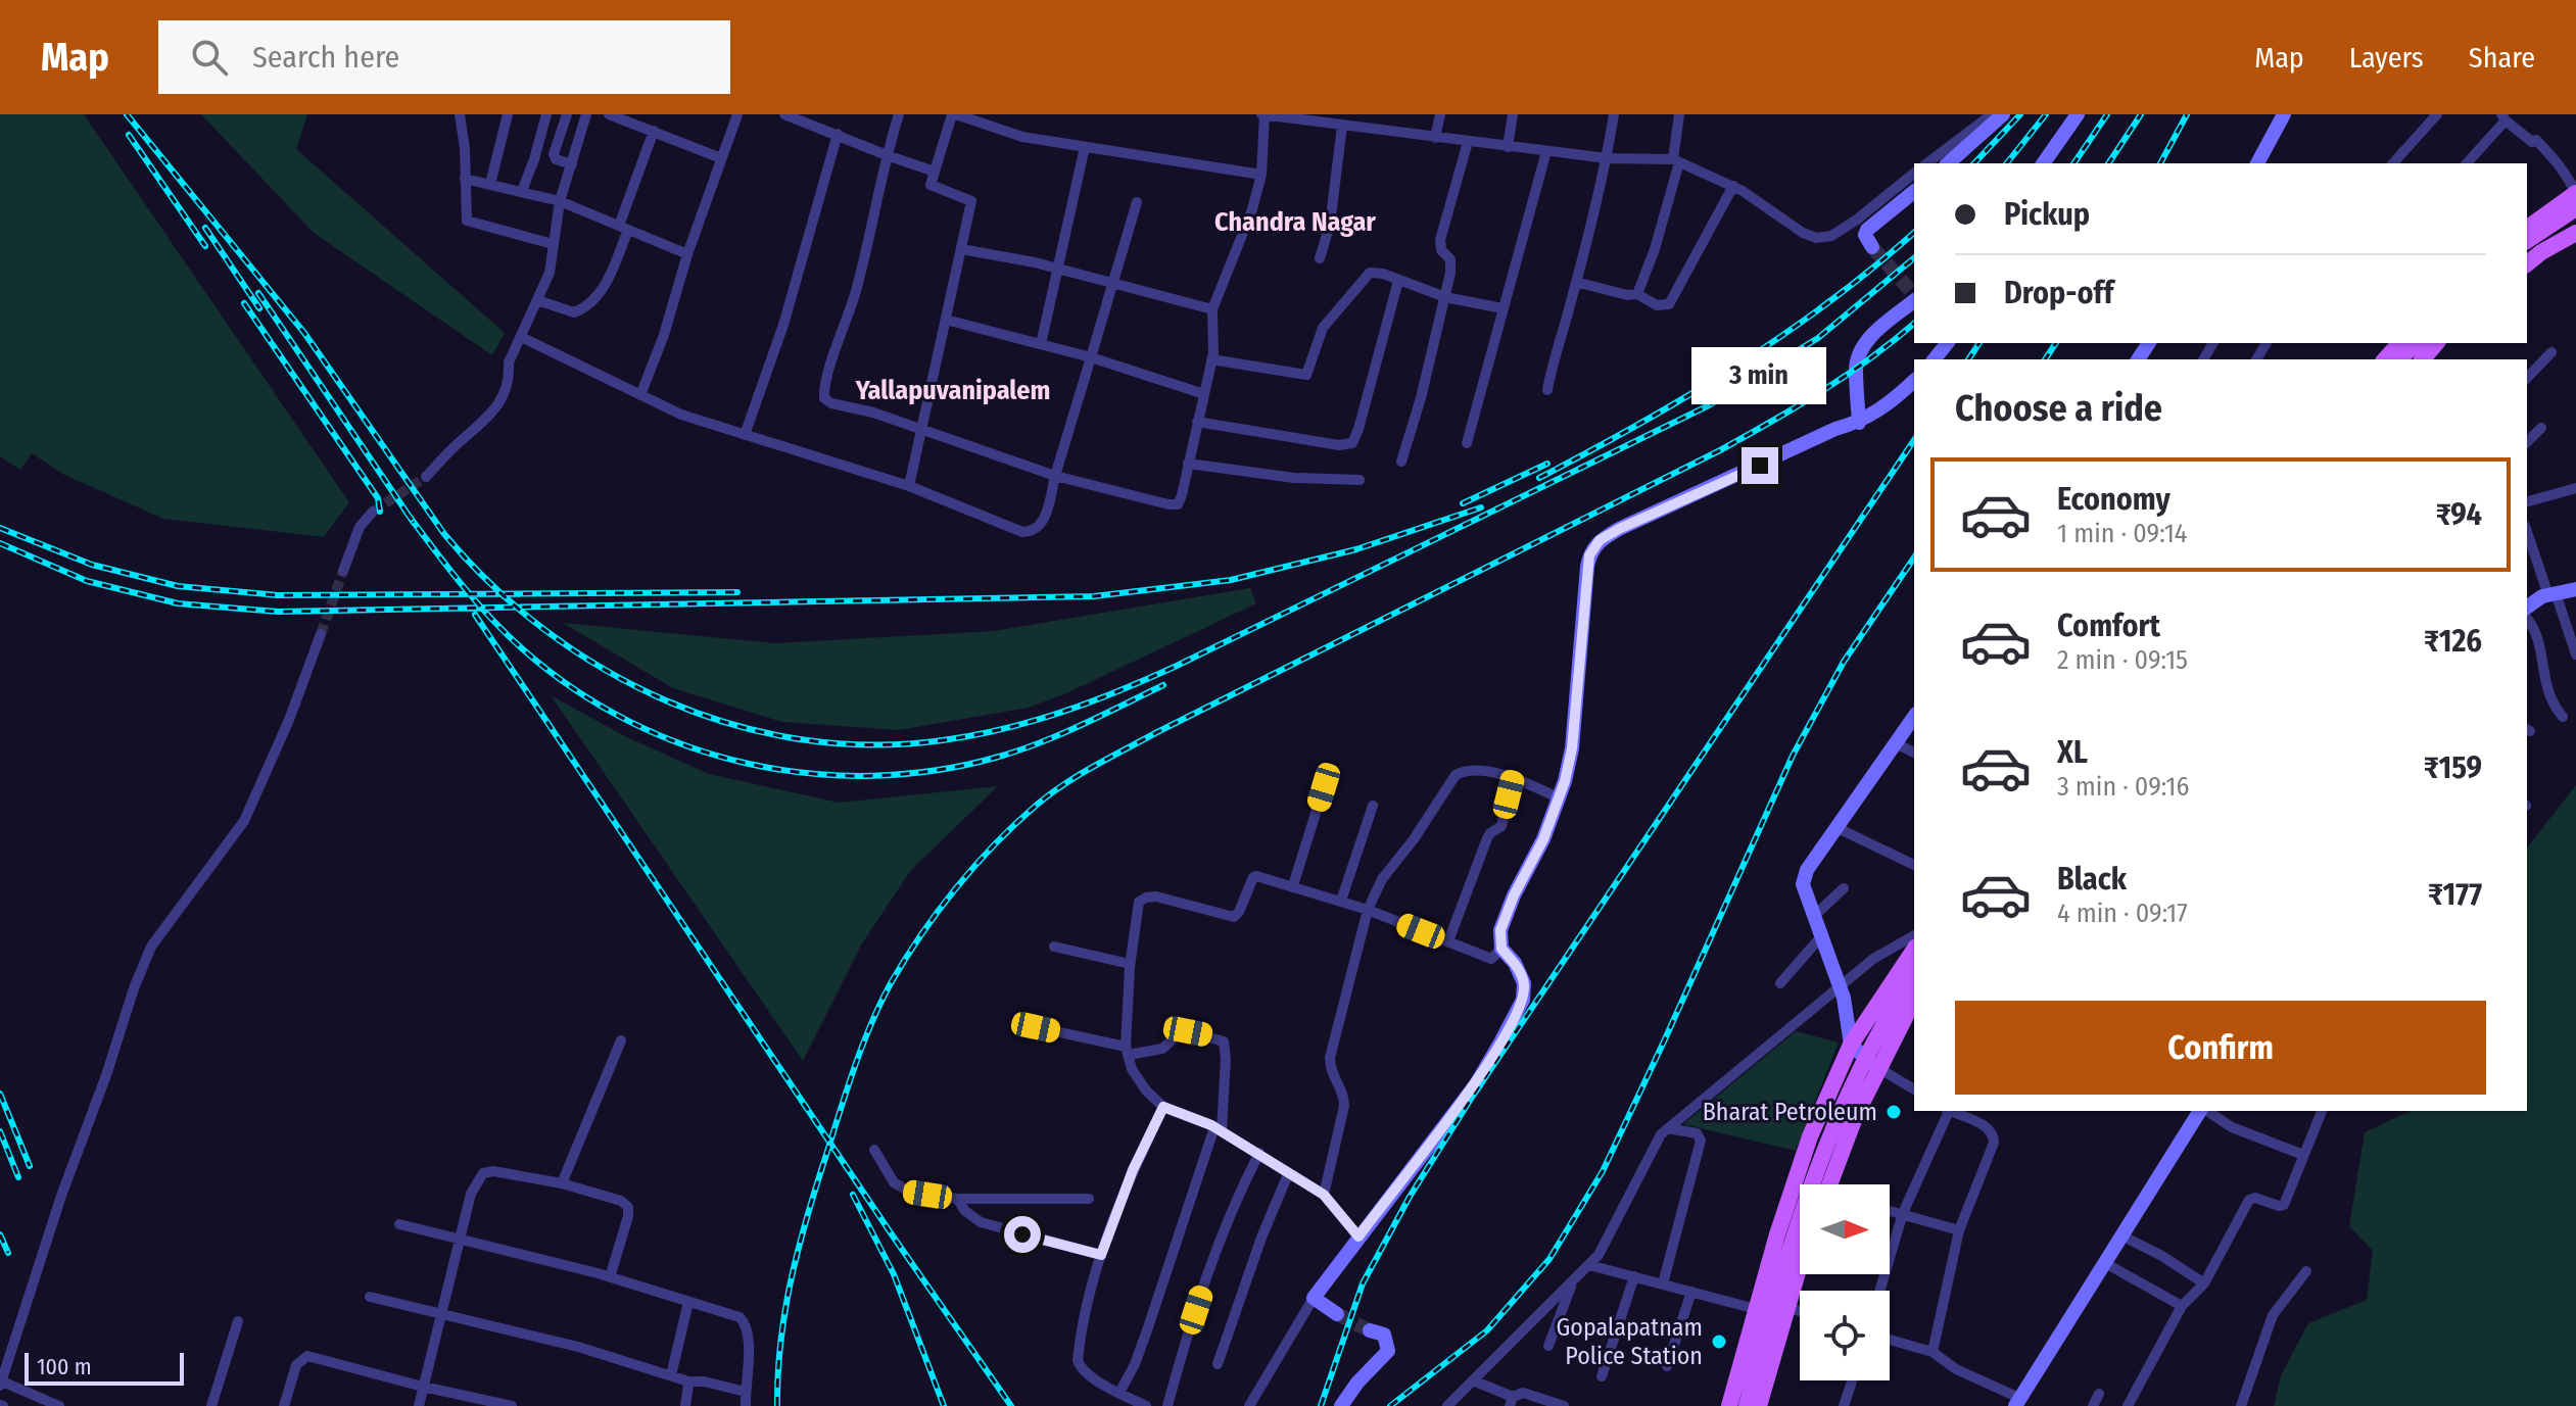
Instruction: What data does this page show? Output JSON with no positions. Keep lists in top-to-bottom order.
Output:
{
  "districts": ["Chandra Nagar", "Yallapuvanipalem"],
  "places": ["Bharat Petroleum", "Gopalapatnam Police Station"],
  "scale_bar": "100 m",
  "north": "right",
  "page": {
    "header": "Map",
    "search": "Search here",
    "nav": ["Map", "Layers", "Share"],
    "banner": ["Pickup", "Drop-off"],
    "bubble": "3 min",
    "heading": "Choose a ride",
    "list": [
      {
        "name": "Economy",
        "note": "1 min · 09:14",
        "value": "₹94"
      },
      {
        "name": "Comfort",
        "note": "2 min · 09:15",
        "value": "₹126"
      },
      {
        "name": "XL",
        "note": "3 min · 09:16",
        "value": "₹159"
      },
      {
        "name": "Black",
        "note": "4 min · 09:17",
        "value": "₹177"
      }
    ],
    "buttons": "Confirm",
    "scale": "100 m"
  }
}
